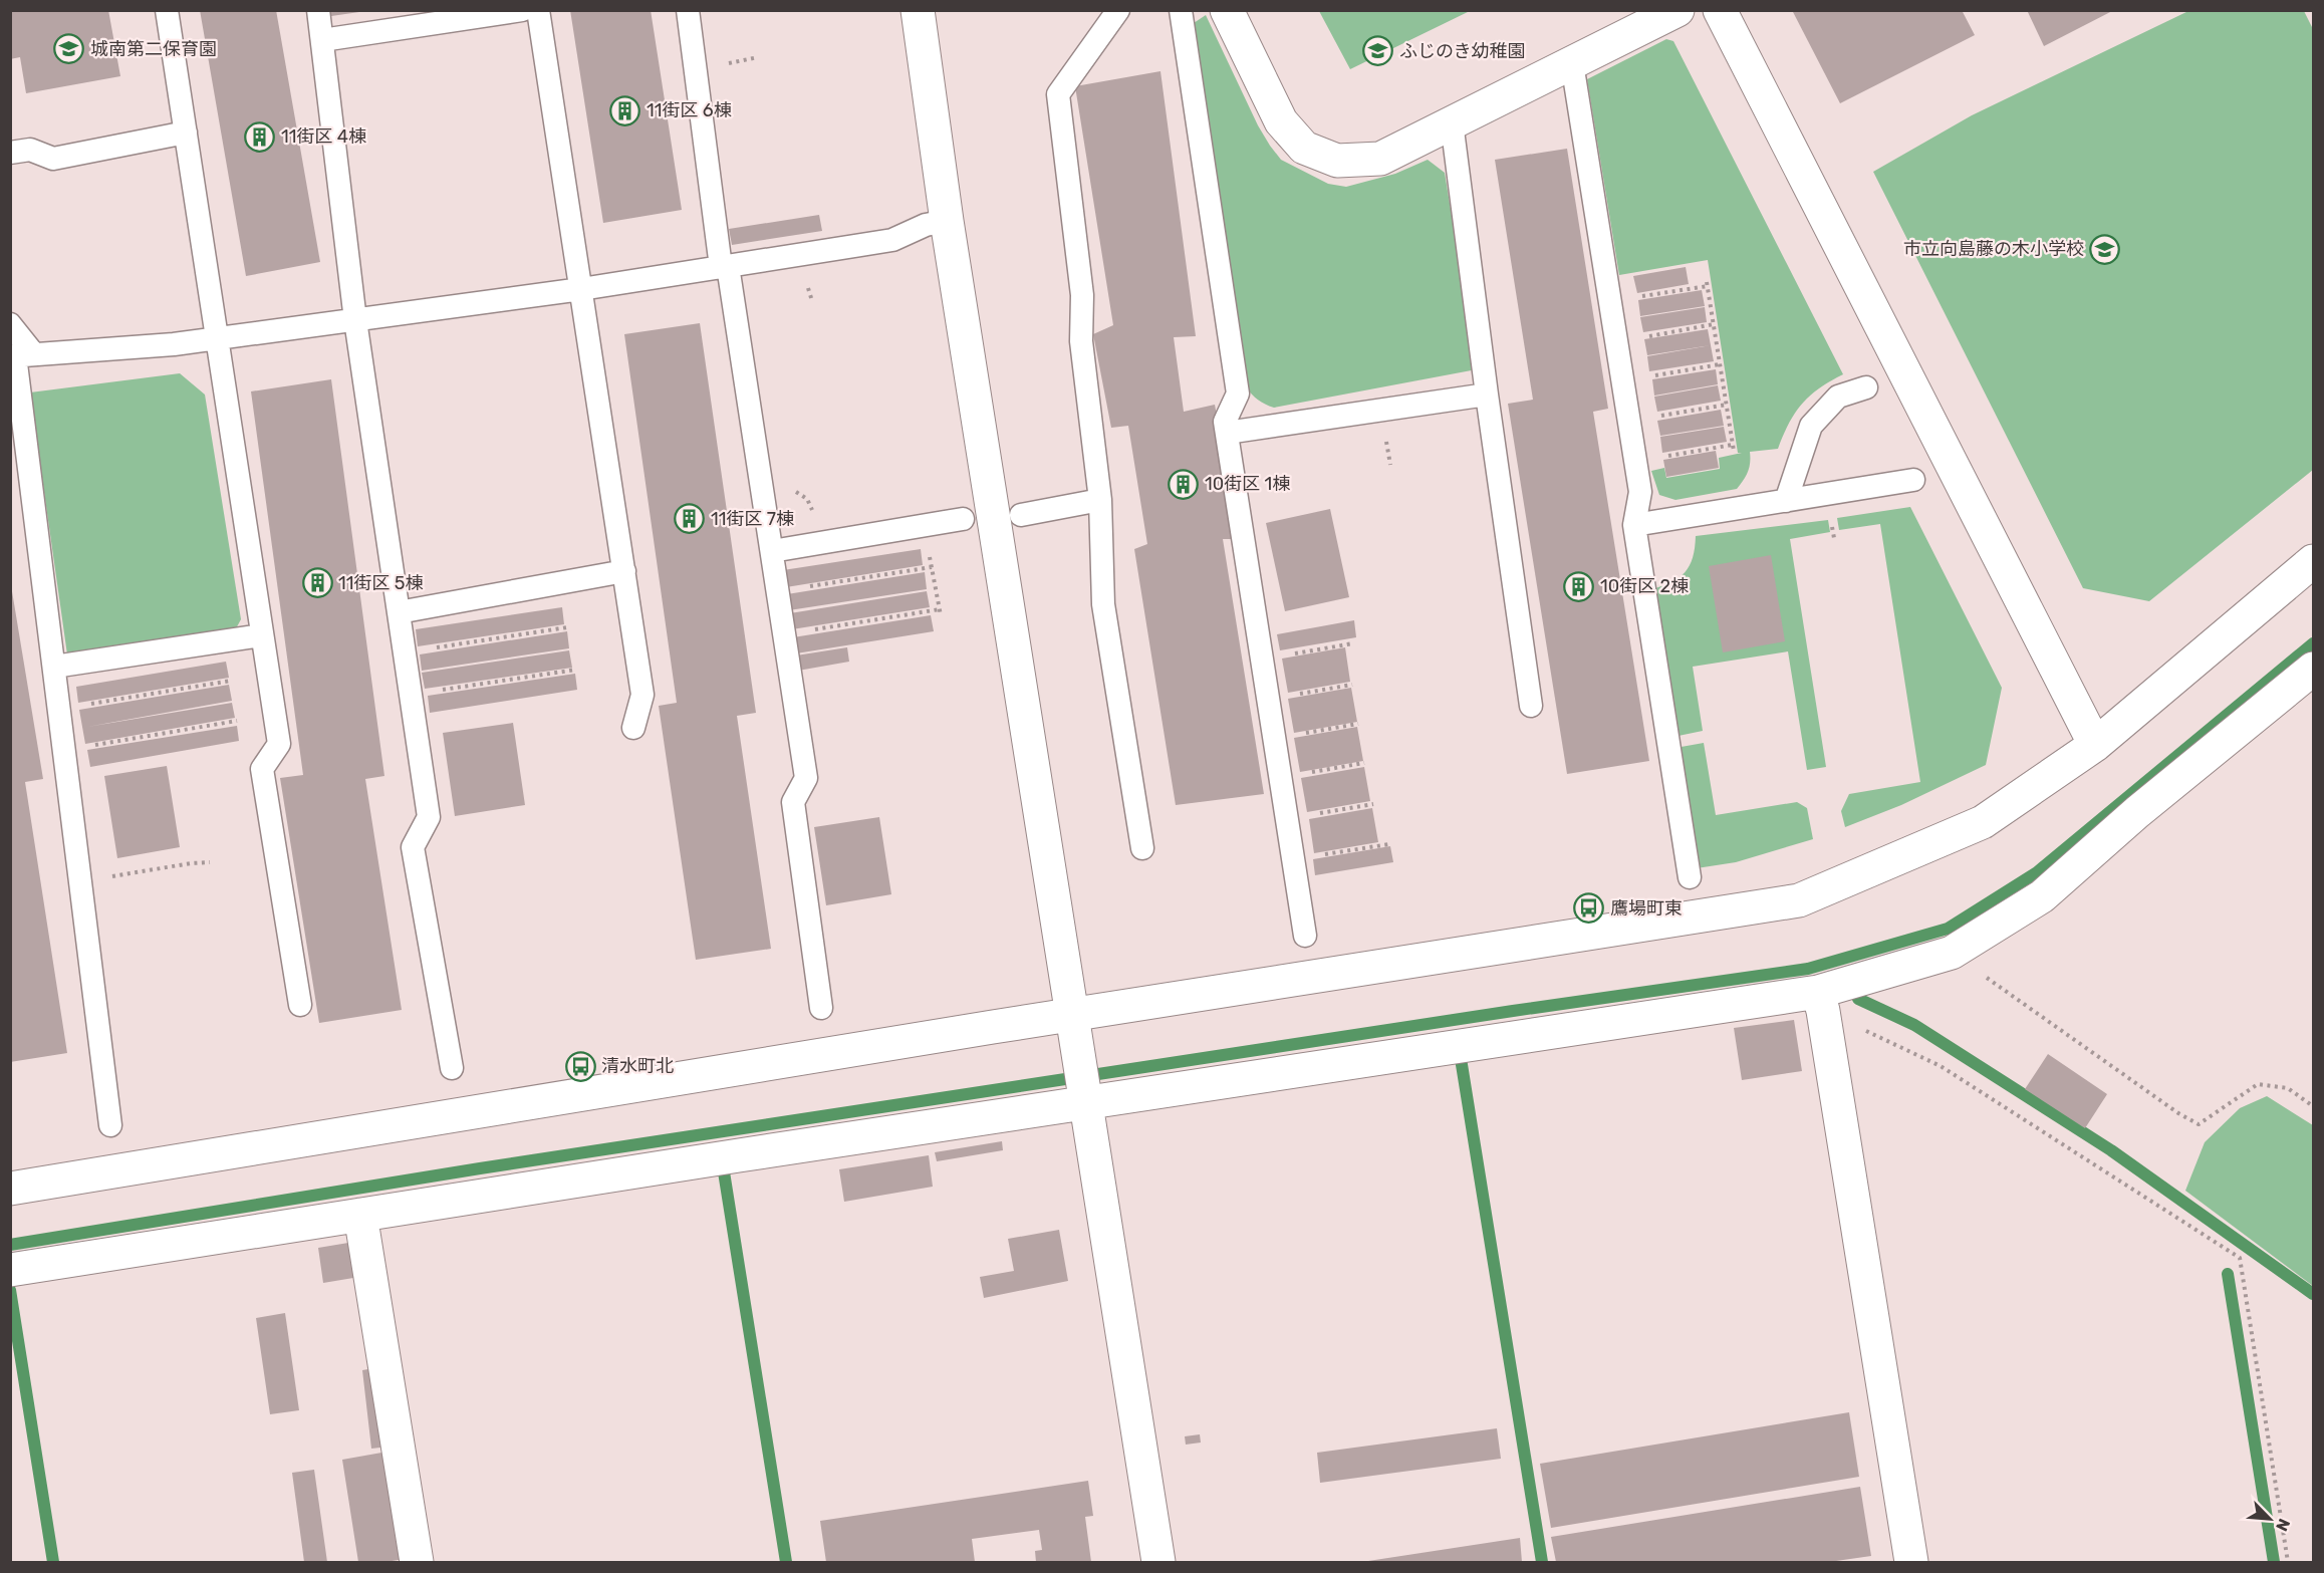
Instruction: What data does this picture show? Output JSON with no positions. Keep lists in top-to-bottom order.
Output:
{
  "places": {
    "school or university": ["城南第二保育園", "ふじのき幼稚園", "市立向島藤の木小学校"],
    "building": [
      "11街区 6棟",
      "11街区 4棟",
      "10街区 1棟",
      "11街区 7棟",
      "11街区 5棟",
      "10街区 2棟"
    ],
    "bus stop": ["鷹場町東", "清水町北"]
  },
  "north": "bottom right"
}
